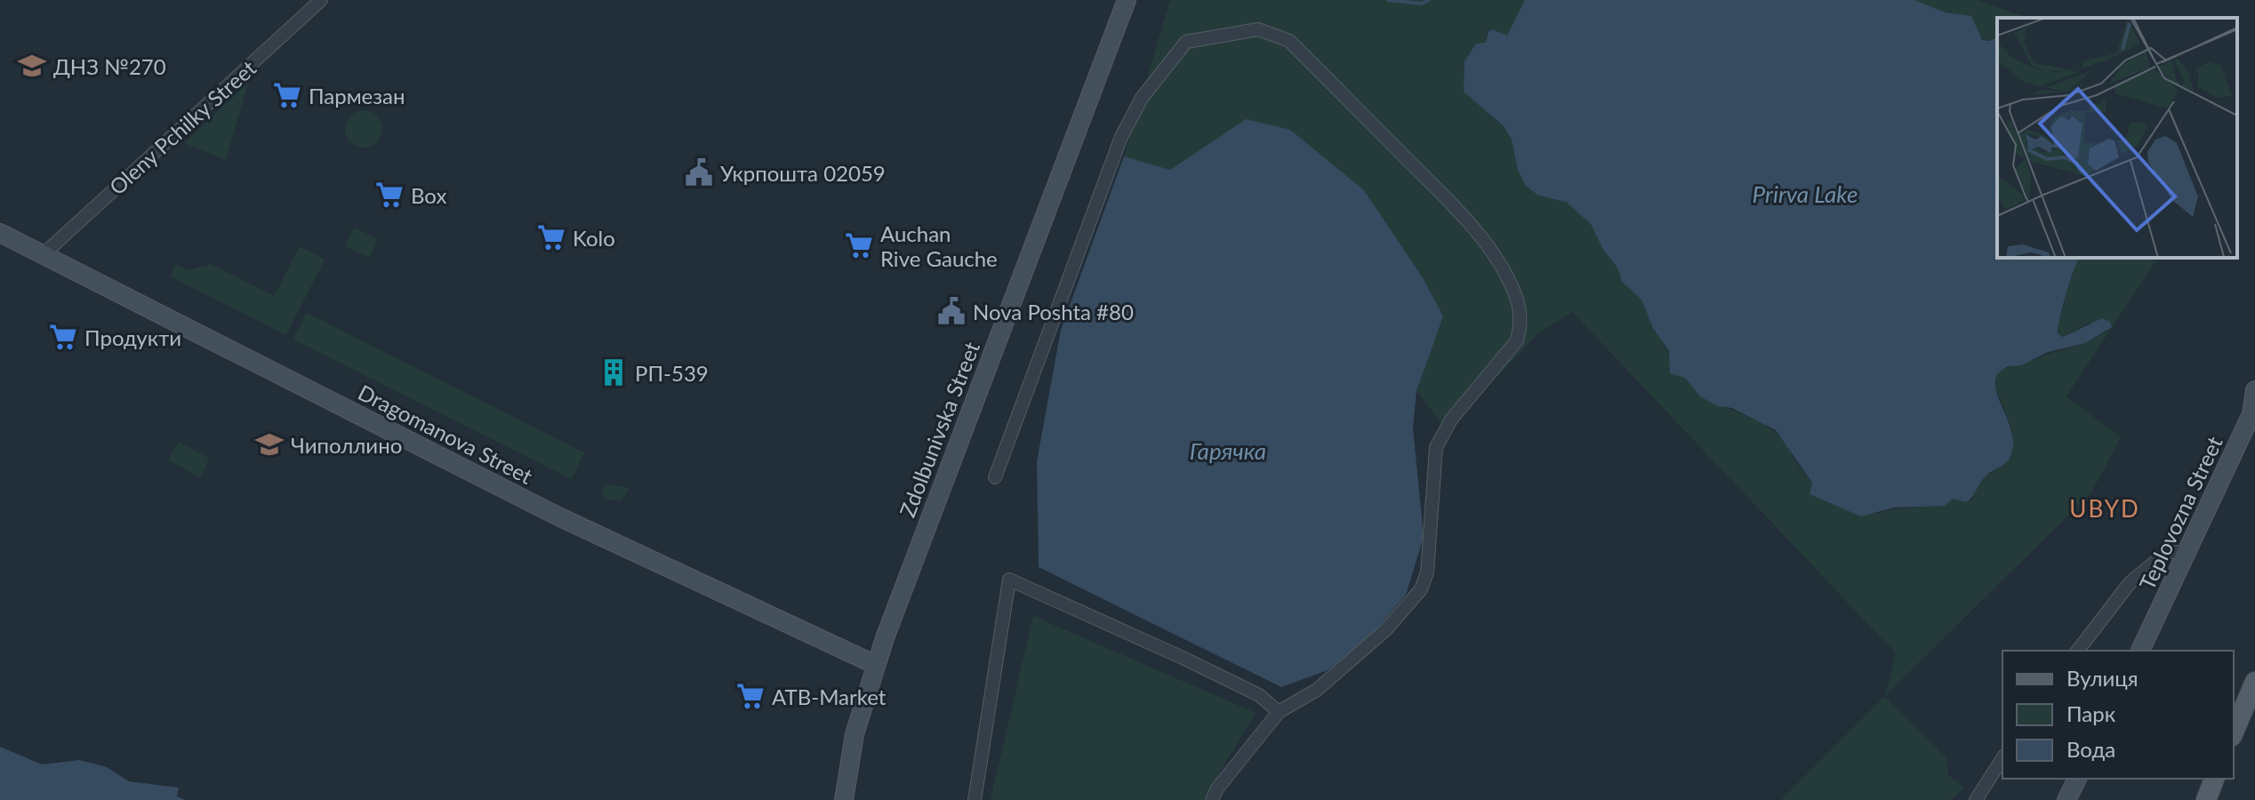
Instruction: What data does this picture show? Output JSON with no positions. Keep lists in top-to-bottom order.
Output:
{
  "streets": {
    "street": [
      "Oleny Pchilky Street",
      "Zdolbunivska Street",
      "Dragomanova Street",
      "Teplovozna Street"
    ]
  },
  "crossings": [
    ["Oleny Pchilky Street", "Dragomanova Street"],
    ["Zdolbunivska Street", "Dragomanova Street"]
  ],
  "districts": ["UBYD"],
  "water": ["Prirva Lake", "Гарячка"],
  "places": {
    "school or university": ["ДНЗ №270", "Чиполлино"],
    "supermarket": [
      "Пармезан",
      "Box",
      "Kolo",
      "Auchan Rive Gauche",
      "Продукти",
      "ATB-Market"
    ],
    "public building": ["Укрпошта 02059", "Nova Poshta #80"],
    "building": ["РП-539"]
  },
  "legend": ["Вулиця", "Парк", "Вода"]
}
